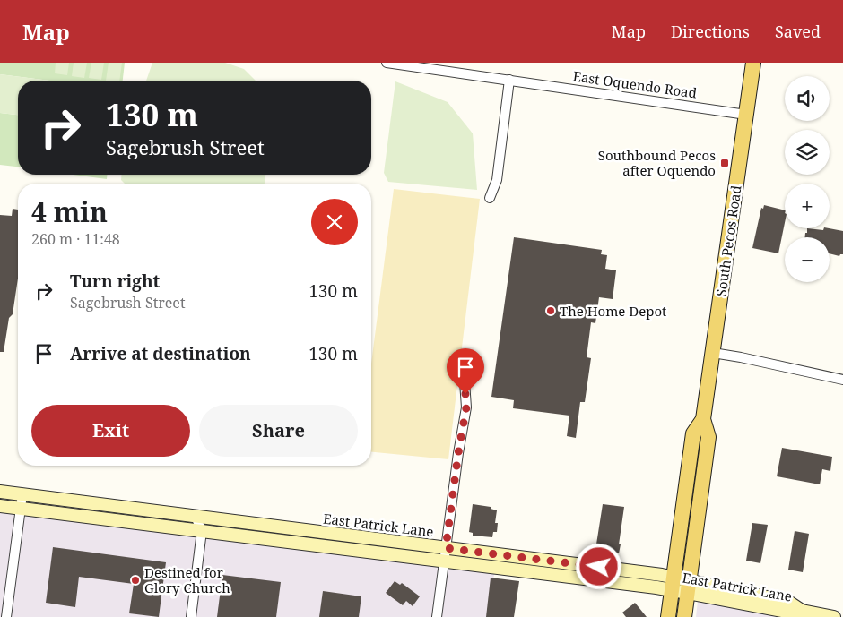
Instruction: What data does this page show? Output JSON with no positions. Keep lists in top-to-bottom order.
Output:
{
  "streets": {
    "main road": ["South Pecos Road", "East Patrick Lane"],
    "street": ["East Oquendo Road"]
  },
  "crossings": [
    ["East Oquendo Road", "South Pecos Road"],
    ["South Pecos Road", "East Patrick Lane"]
  ],
  "places": {
    "transit": ["Southbound Pecos after Oquendo"],
    "other": ["The Home Depot", "Destined for Glory Church"]
  },
  "page": {
    "header": "Map",
    "nav": ["Map", "Directions", "Saved"],
    "map_buttons": ["+", "−"],
    "turn": ["130 m", "Sagebrush Street"],
    "heading": ["4 min", "260 m · 11:48"],
    "list": [
      {
        "name": "Turn right",
        "note": "Sagebrush Street",
        "value": "130 m"
      },
      {
        "name": "Arrive at destination",
        "value": "130 m"
      }
    ],
    "buttons": ["Exit", "Share"]
  }
}
